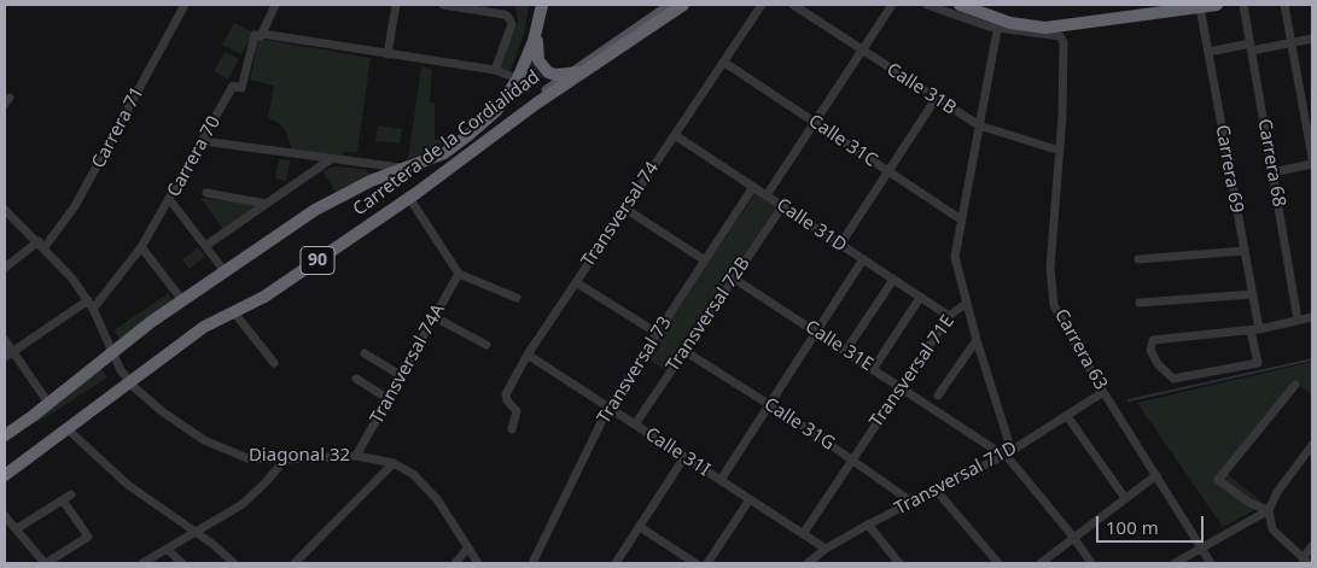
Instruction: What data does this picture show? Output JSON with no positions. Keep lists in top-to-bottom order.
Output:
{
  "streets": {
    "highway": ["Carretera de la Cordialidad", "90"],
    "street": [
      "Calle 31B",
      "Carrera 71",
      "Calle 31C",
      "Carrera 70",
      "Carrera 68",
      "Carrera 69",
      "Transversal 74",
      "Calle 31D",
      "Transversal 72B",
      "Calle 31E",
      "Carrera 63",
      "Transversal 74A",
      "Transversal 73",
      "Transversal 71E",
      "Calle 31G",
      "Calle 31I",
      "Diagonal 32",
      "Transversal 71D"
    ]
  },
  "crossings": [
    ["Calle 31B", "Carrera 63"],
    ["Calle 31B", "Transversal 71E"],
    ["Carrera 71", "Diagonal 32"],
    ["Calle 31C", "Transversal 74"],
    ["Calle 31C", "Transversal 71E"],
    ["Carretera de la Cordialidad", "90"],
    ["Carretera de la Cordialidad", "Diagonal 32"],
    ["Carrera 70", "Diagonal 32"],
    ["Transversal 74", "Calle 31D"],
    ["Transversal 74", "Calle 31I"],
    ["Calle 31D", "Transversal 72B"],
    ["Calle 31D", "Transversal 73"],
    ["Calle 31D", "Transversal 71E"],
    ["Transversal 72B", "Calle 31E"],
    ["Transversal 72B", "Calle 31G"],
    ["Transversal 72B", "Calle 31I"],
    ["Calle 31E", "Transversal 71E"],
    ["Calle 31E", "Transversal 71D"],
    ["Carrera 63", "Transversal 71D"],
    ["Transversal 74A", "Diagonal 32"],
    ["Transversal 73", "Calle 31I"],
    ["Transversal 71E", "Calle 31G"],
    ["Transversal 71E", "Calle 31I"],
    ["Calle 31G", "Transversal 71D"],
    ["Calle 31I", "Transversal 71D"]
  ],
  "scale_bar": "100 m"
}
